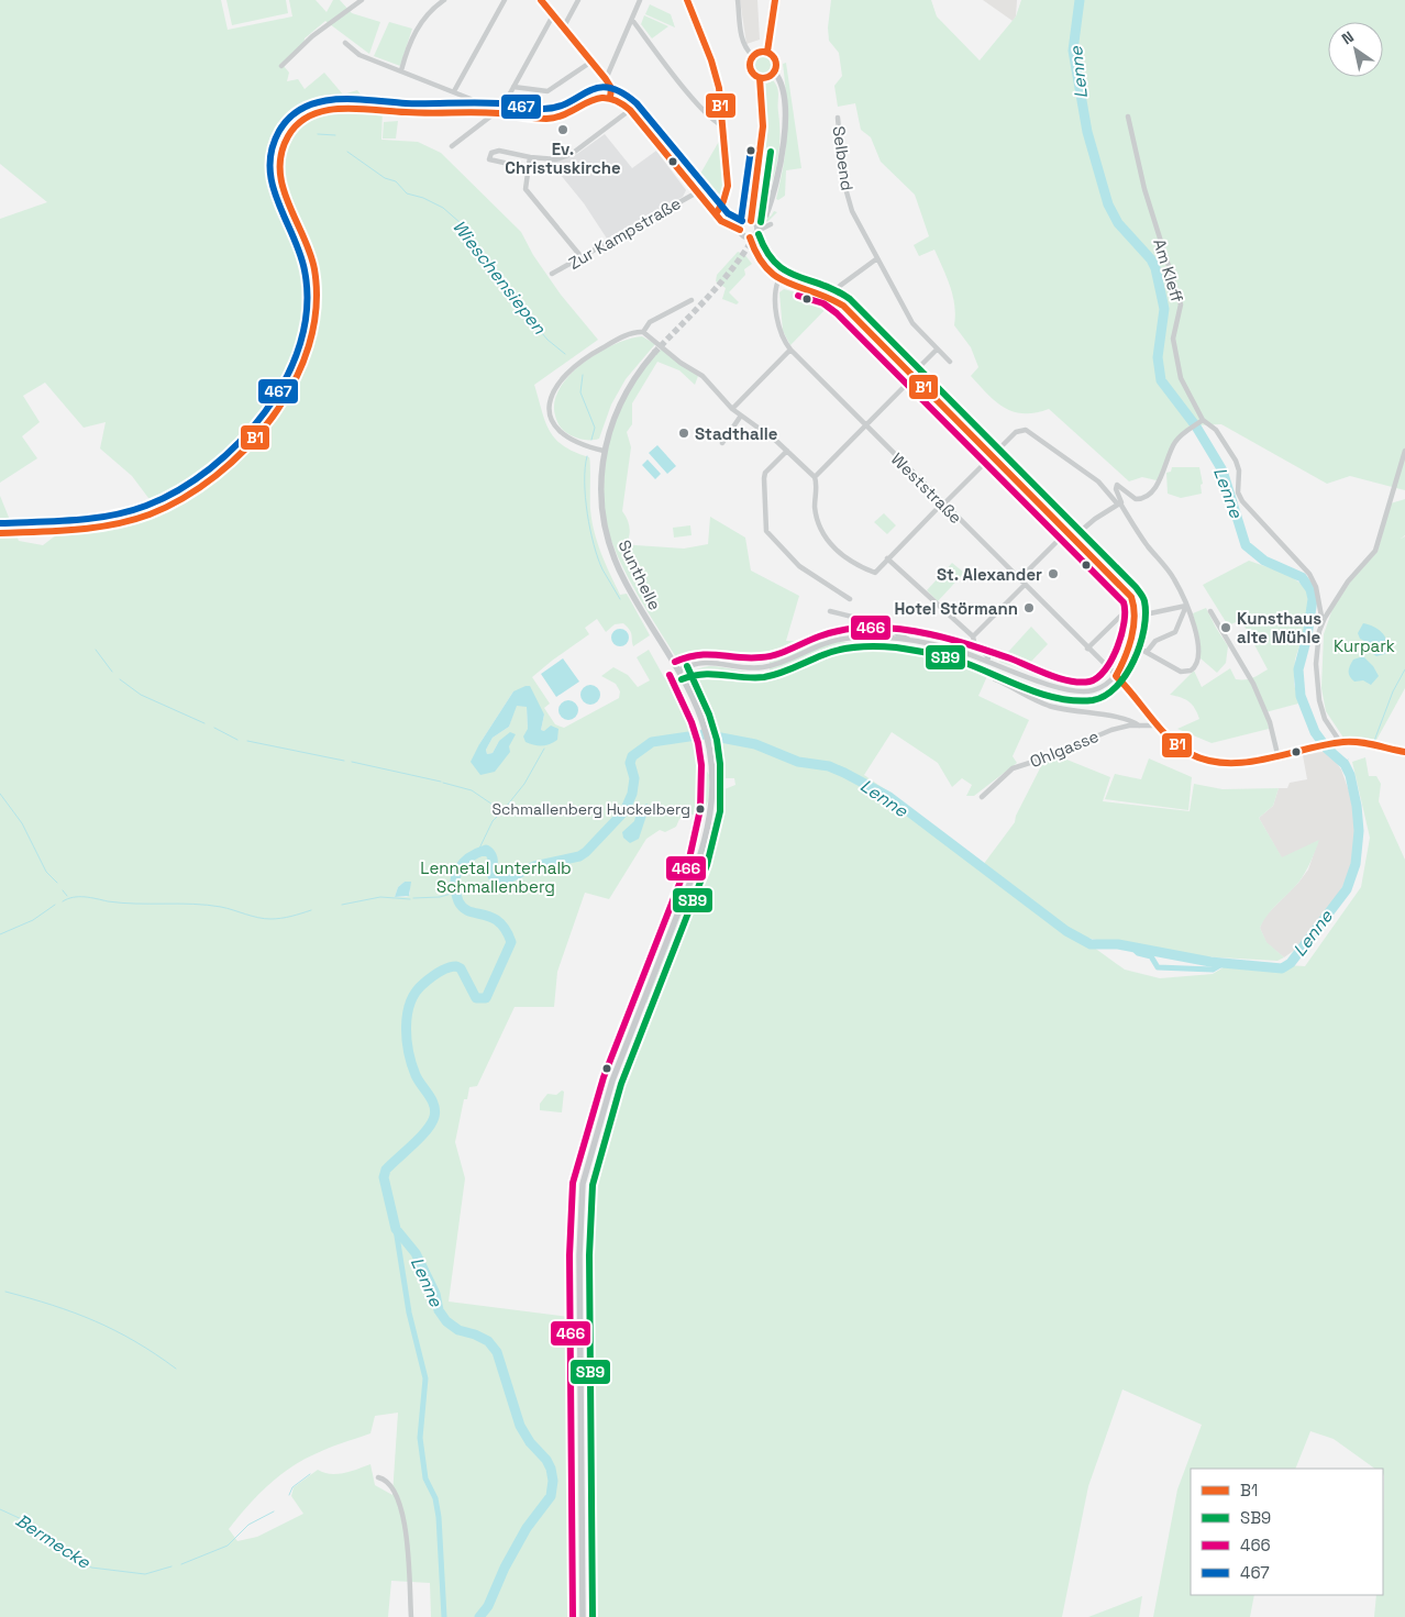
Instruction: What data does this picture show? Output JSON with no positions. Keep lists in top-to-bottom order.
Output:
{
  "streets": {
    "main road": ["Sunthelle"],
    "street": [
      "Selbend",
      "Zur Kampstraße",
      "Am Kleff",
      "Weststraße",
      "Ohlgasse"
    ]
  },
  "crossings": [
    ["Weststraße", "Ohlgasse"]
  ],
  "water": ["Lenne", "Wieschensiepen", "Bermecke"],
  "parks": ["Kurpark", "Lennetal unterhalb Schmallenberg"],
  "places": [
    "Ev. Christuskirche",
    "Stadthalle",
    "St. Alexander",
    "Hotel Störmann",
    "Kunsthaus alte Mühle",
    "Schmallenberg Huckelberg"
  ],
  "lines": [
    "transit line B1",
    "transit line 467",
    "transit line SB9",
    "transit line 466"
  ],
  "legend": [
    "B1",
    "SB9",
    "466",
    "467"
  ],
  "north": "top left"
}
